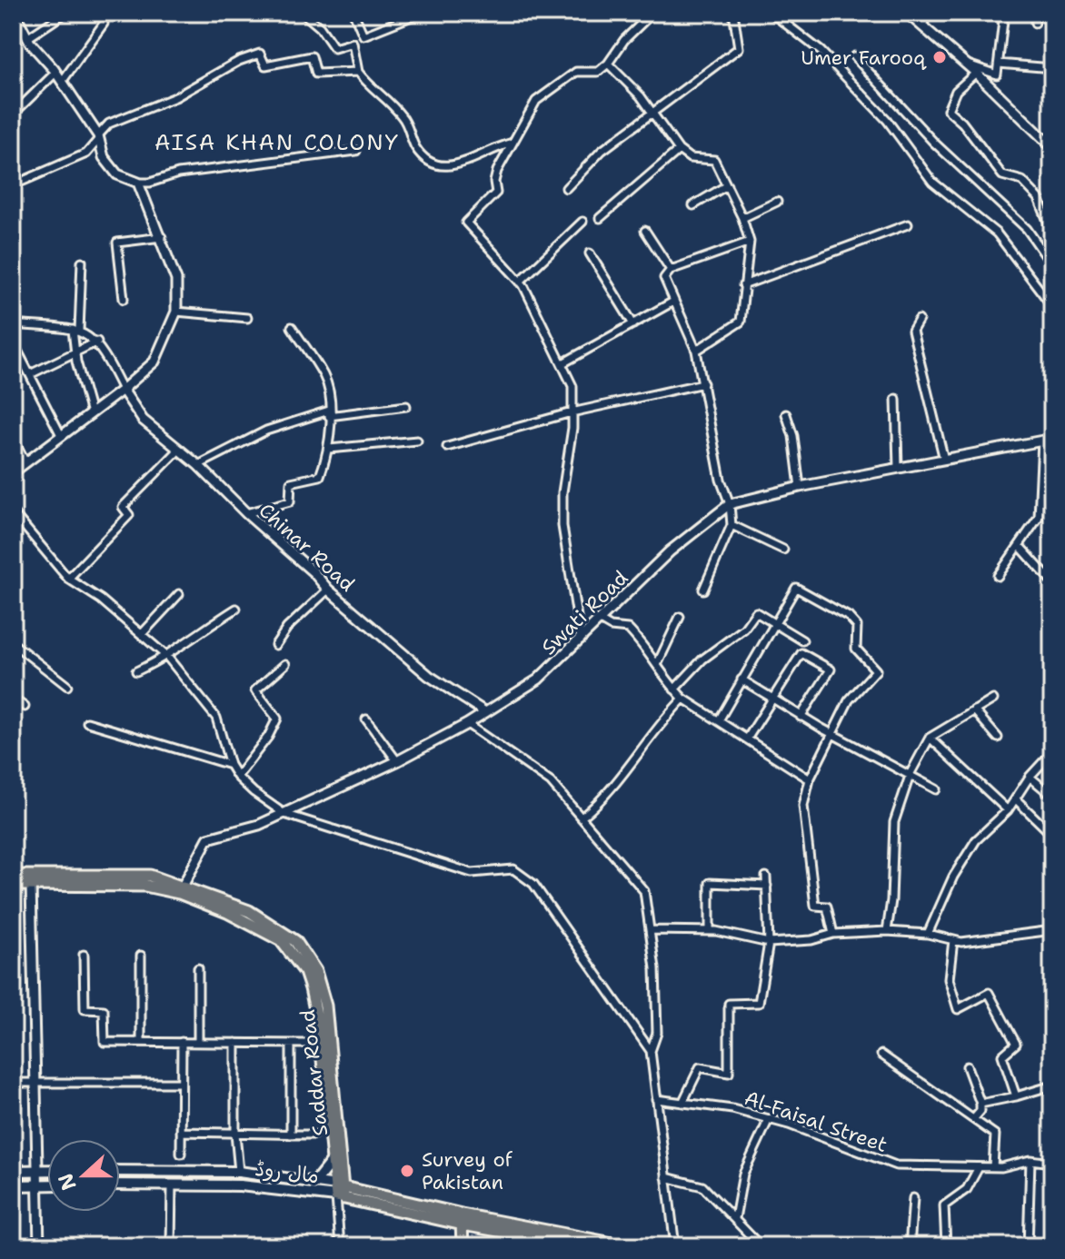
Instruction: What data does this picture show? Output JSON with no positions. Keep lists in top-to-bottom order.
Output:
{
  "streets": {
    "main road": ["Saddar Road", "مال روڈ"],
    "street": ["Chinar Road", "Swati Road", "Al-Faisal Street"]
  },
  "crossings": [
    ["Chinar Road", "Swati Road"]
  ],
  "districts": ["AISA KHAN COLONY"],
  "places": ["Umer Farooq", "Survey of Pakistan"],
  "north": "left"
}
